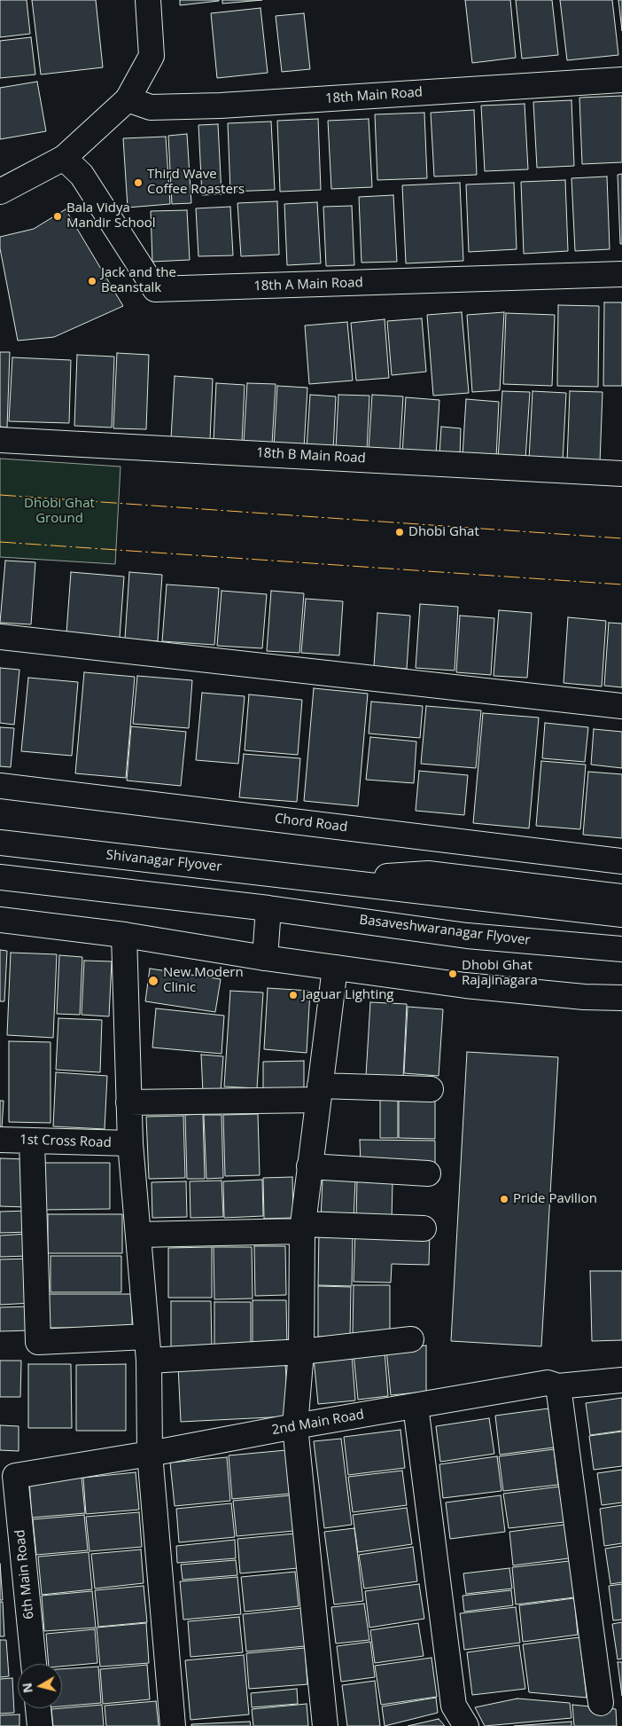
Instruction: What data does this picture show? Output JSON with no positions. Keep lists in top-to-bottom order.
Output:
{
  "streets": {
    "street": [
      "18th Main Road",
      "18th A Main Road",
      "18th B Main Road",
      "Chord Road",
      "Shivanagar Flyover",
      "Basaveshwaranagar Flyover",
      "1st Cross Road",
      "2nd Main Road",
      "6th Main Road"
    ]
  },
  "crossings": [
    ["2nd Main Road", "6th Main Road"]
  ],
  "parks": ["Dhobi Ghat Ground"],
  "places": [
    "Third Wave Coffee Roasters",
    "Bala Vidya Mandir School",
    "Jack and the Beanstalk",
    "Dhobi Ghat",
    "Dhobi Ghat Rajajinagara",
    "New Modern Clinic",
    "Jaguar Lighting",
    "Pride Pavilion"
  ],
  "north": "left"
}
